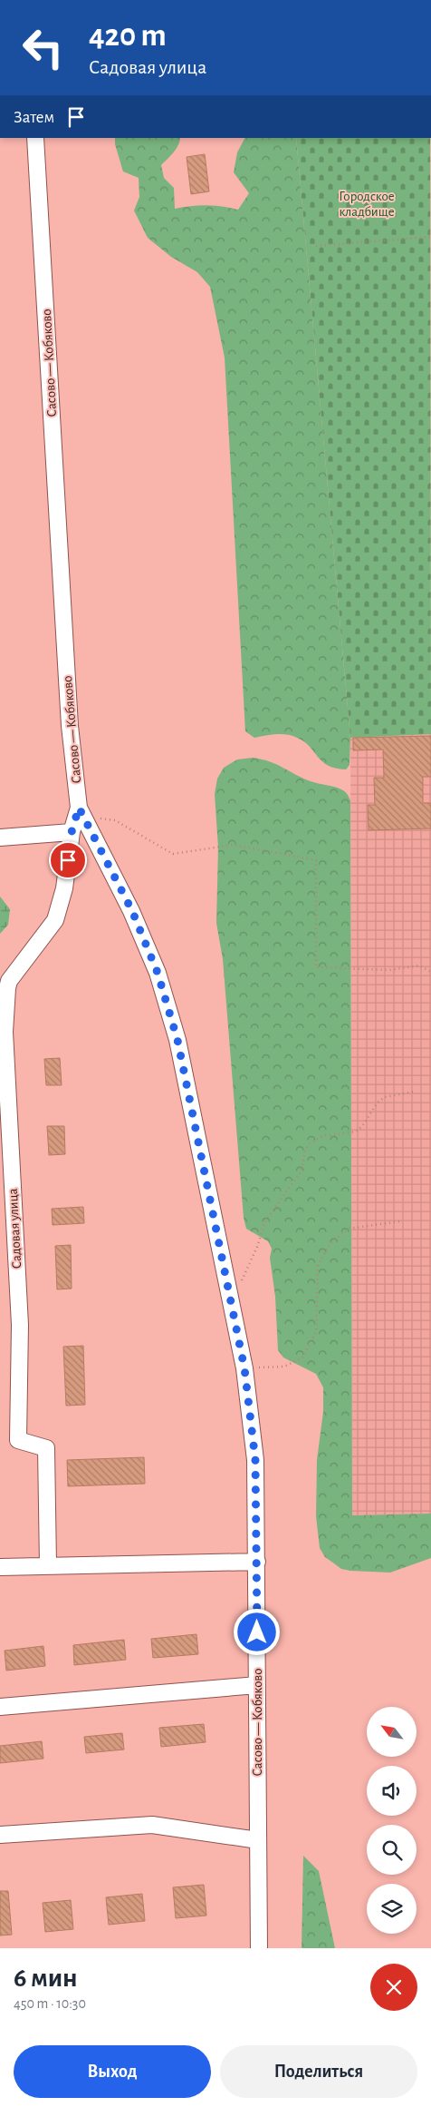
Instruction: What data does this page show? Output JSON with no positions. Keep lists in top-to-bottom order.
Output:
{
  "streets": {
    "street": ["Сасово — Кобяково", "Садовая улица"]
  },
  "crossings": [
    ["Сасово — Кобяково", "Садовая улица"]
  ],
  "parks": ["Городское кладбище"],
  "north": "top left",
  "page": {
    "turn": ["420 m", "Садовая улица"],
    "then": "Затем",
    "heading": ["6 мин", "450 m · 10:30"],
    "buttons": ["Выход", "Поделиться"]
  }
}
